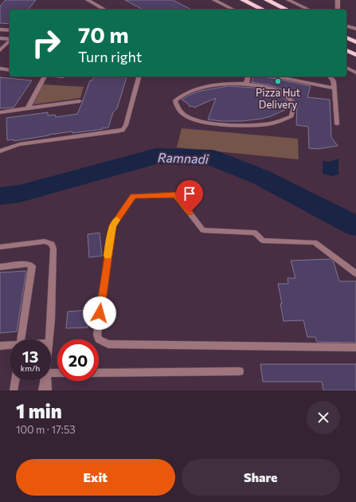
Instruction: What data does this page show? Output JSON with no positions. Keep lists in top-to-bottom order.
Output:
{
  "water": ["Ramnadi"],
  "places": ["Pizza Hut Delivery"],
  "page": {
    "turn": ["70 m", "Turn right"],
    "speed": "13 km/h",
    "limit": "20",
    "heading": ["1 min", "100 m · 17:53"],
    "buttons": ["Exit", "Share"]
  }
}
